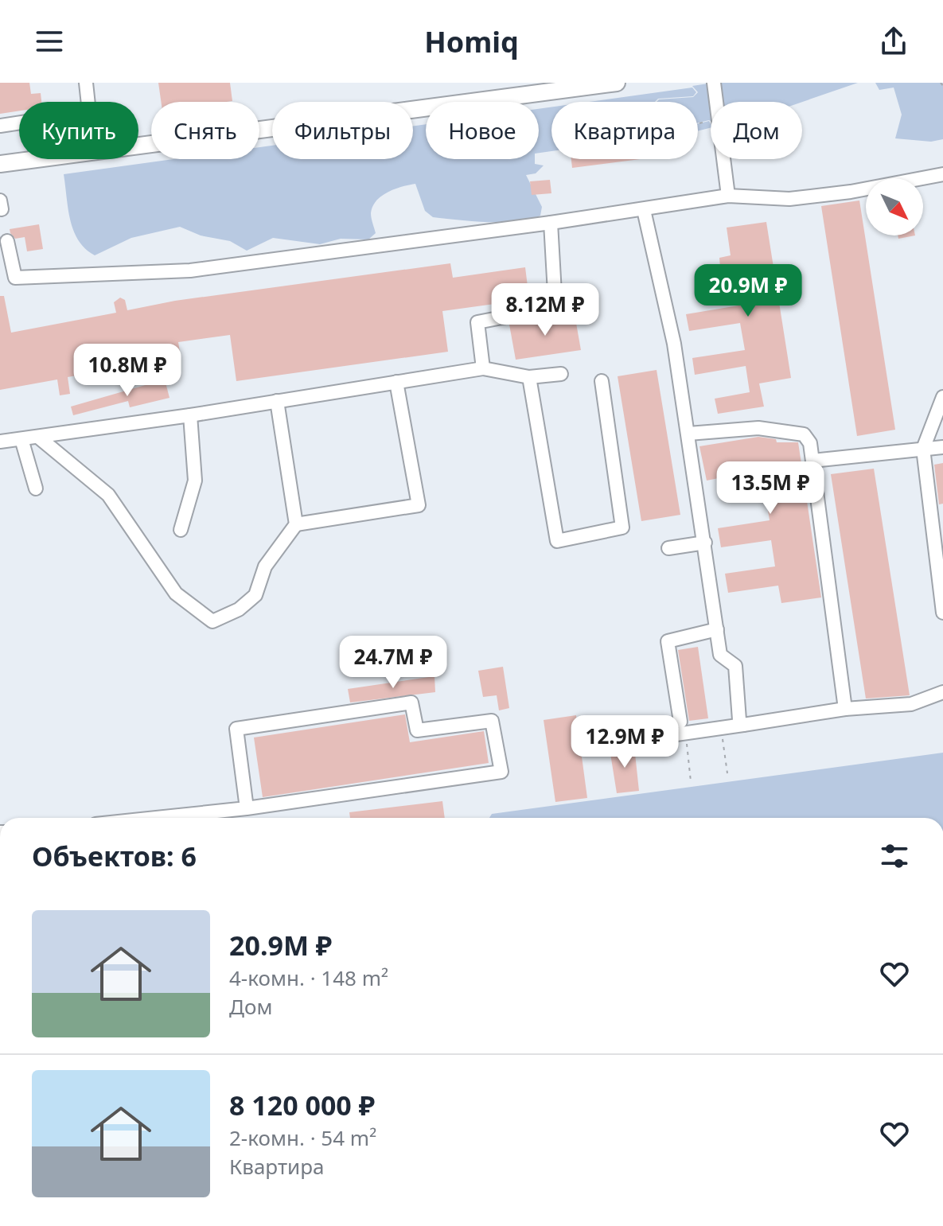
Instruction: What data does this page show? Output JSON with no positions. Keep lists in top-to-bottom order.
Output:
{
  "north": "bottom right",
  "page": {
    "header": "Homiq",
    "chip": [
      "Купить",
      "Снять",
      "Фильтры",
      "Новое",
      "Квартира",
      "Дом"
    ],
    "price": [
      "20.9M ₽",
      "8.12M ₽",
      "10.8M ₽",
      "13.5M ₽",
      "24.7M ₽",
      "12.9M ₽"
    ],
    "heading": "Объектов: 6",
    "list": [
      {
        "name": "20.9M ₽",
        "note": "4-комн. · 148 m² · Дом"
      },
      {
        "name": "8 120 000 ₽",
        "note": "2-комн. · 54 m² · Квартира"
      }
    ]
  }
}
